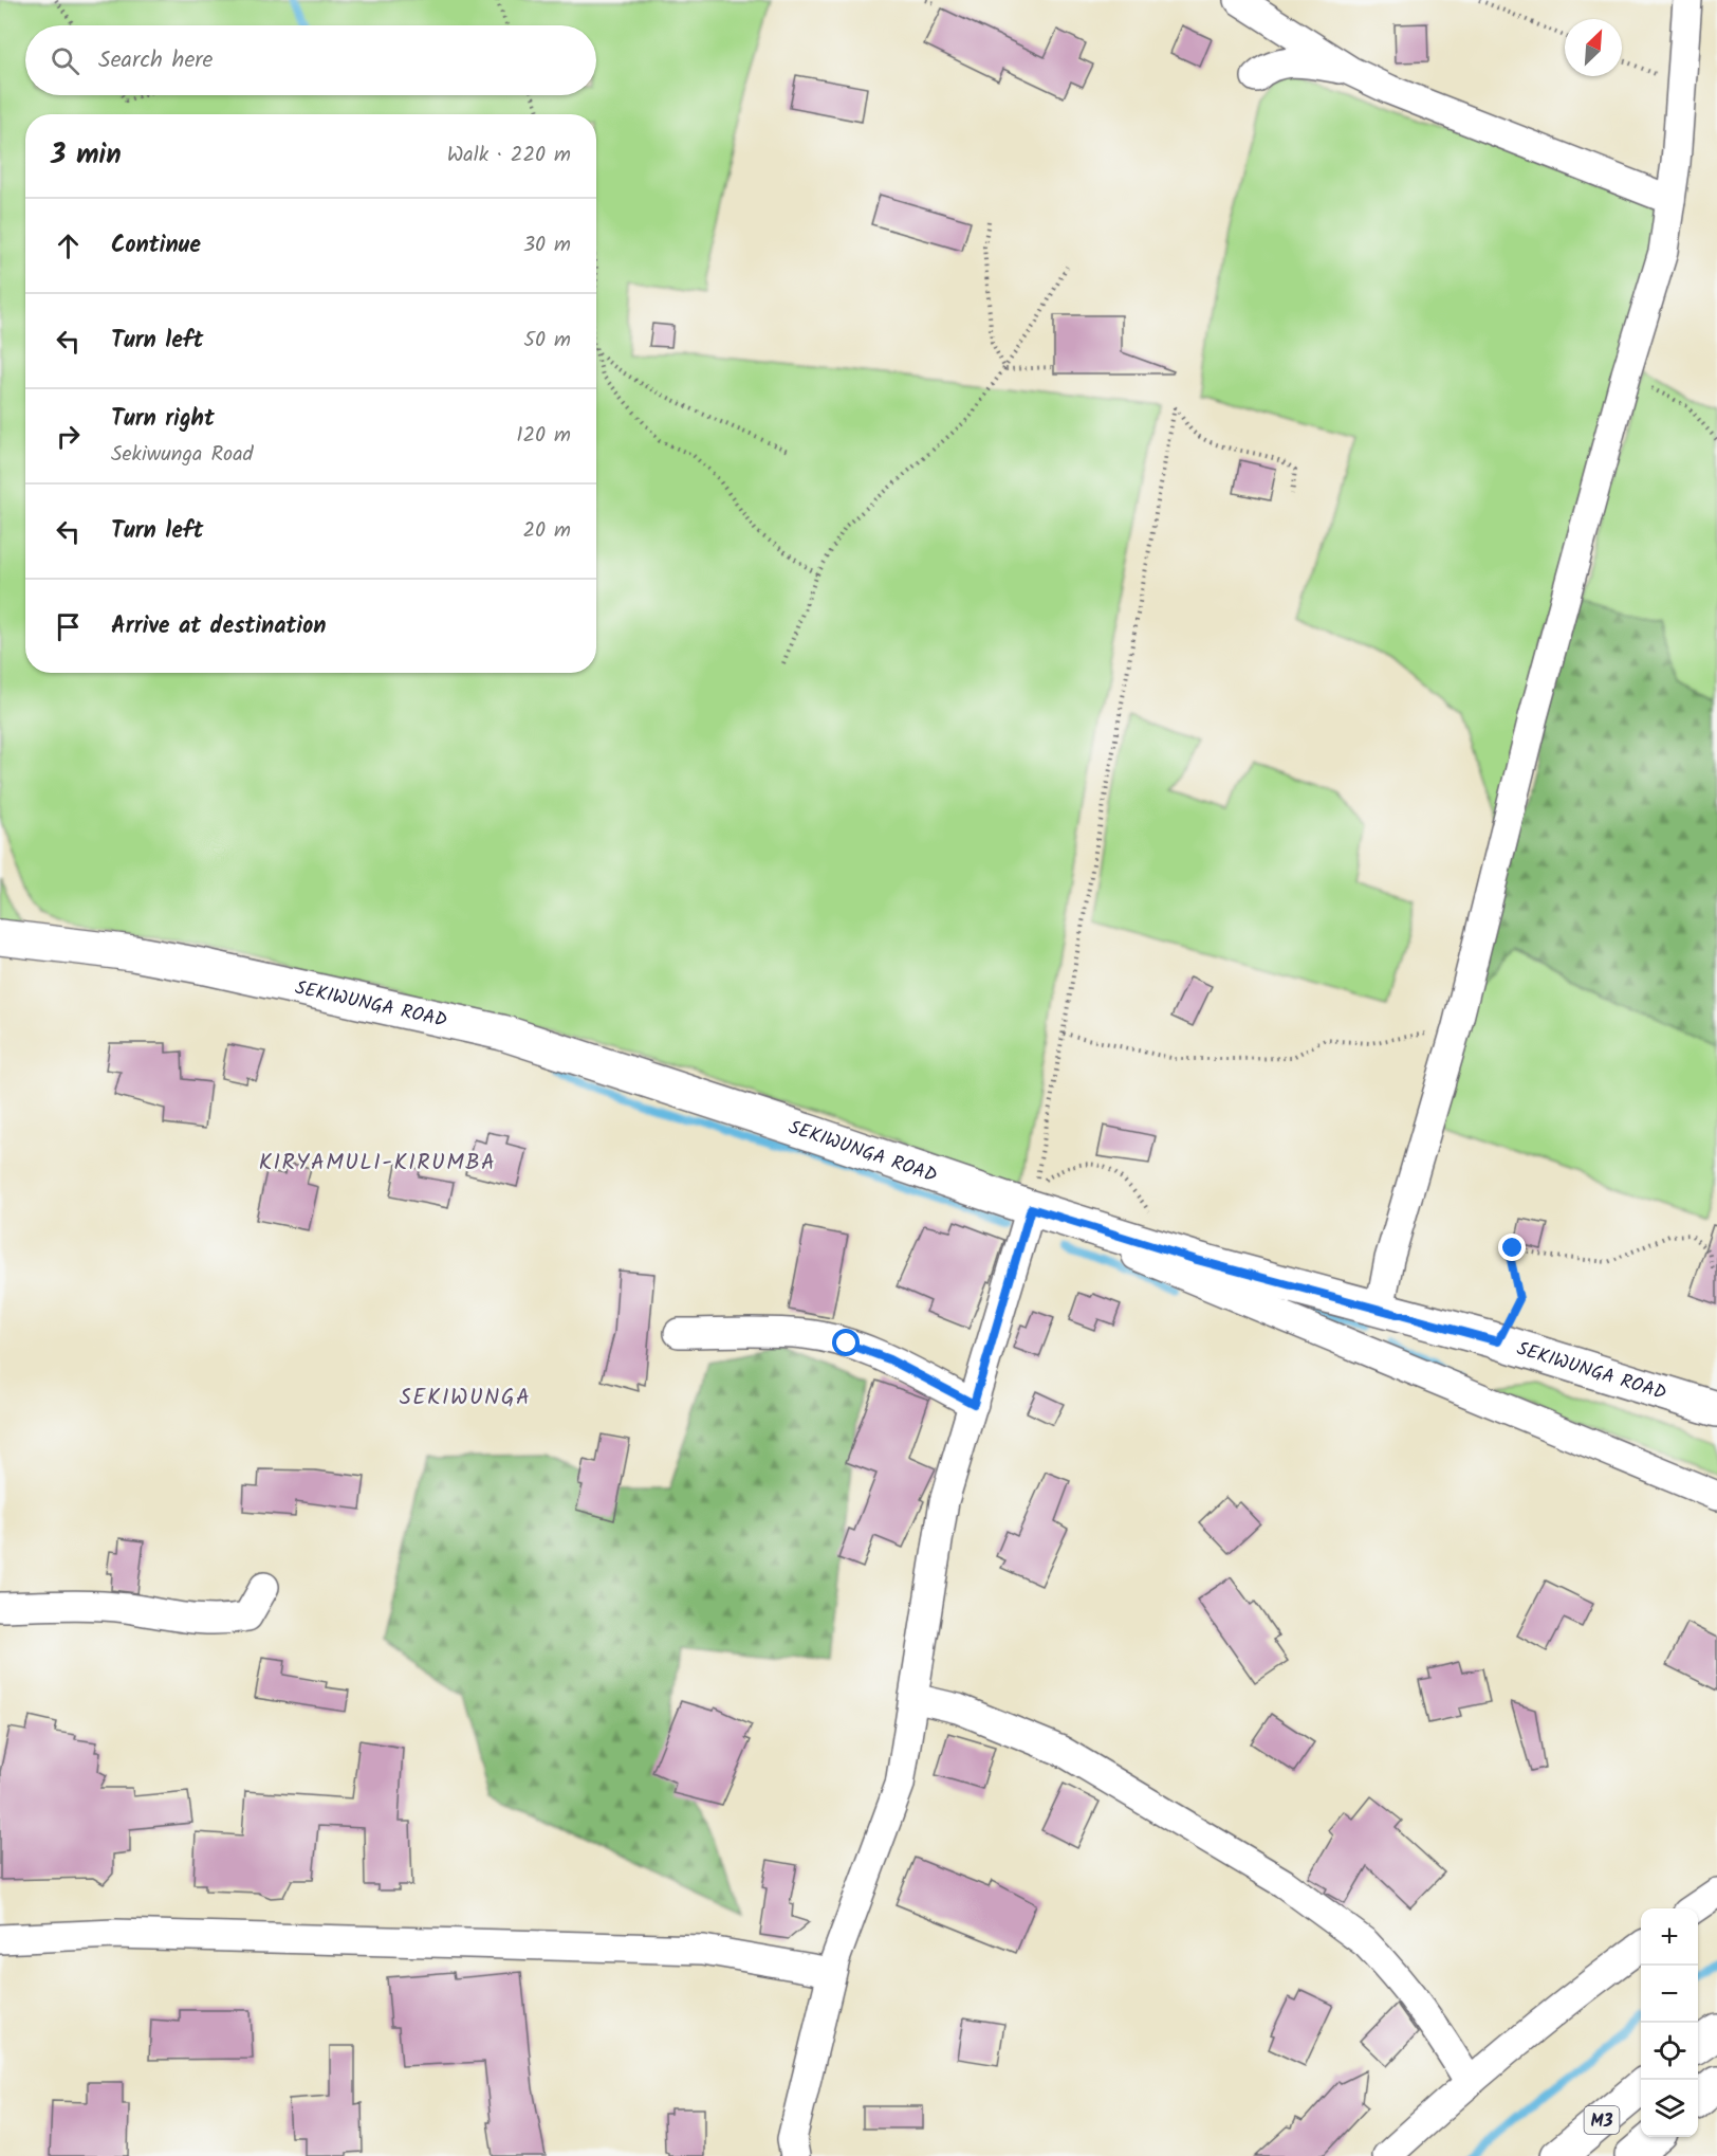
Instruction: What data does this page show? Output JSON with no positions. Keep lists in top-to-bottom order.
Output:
{
  "streets": {
    "main road": ["SEKIWUNGA ROAD", "M3"]
  },
  "districts": ["KIRYAMULI-KIRUMBA", "SEKIWUNGA"],
  "north": "top right",
  "page": {
    "search": "Search here",
    "heading": ["3 min", "Walk · 220 m"],
    "list": [
      ["Continue", "30 m"],
      ["Turn left", "50 m"],
      ["Turn right", "Sekiwunga Road", "120 m"],
      ["Turn left", "20 m"],
      "Arrive at destination"
    ],
    "map_buttons": ["+", "−"]
  }
}
